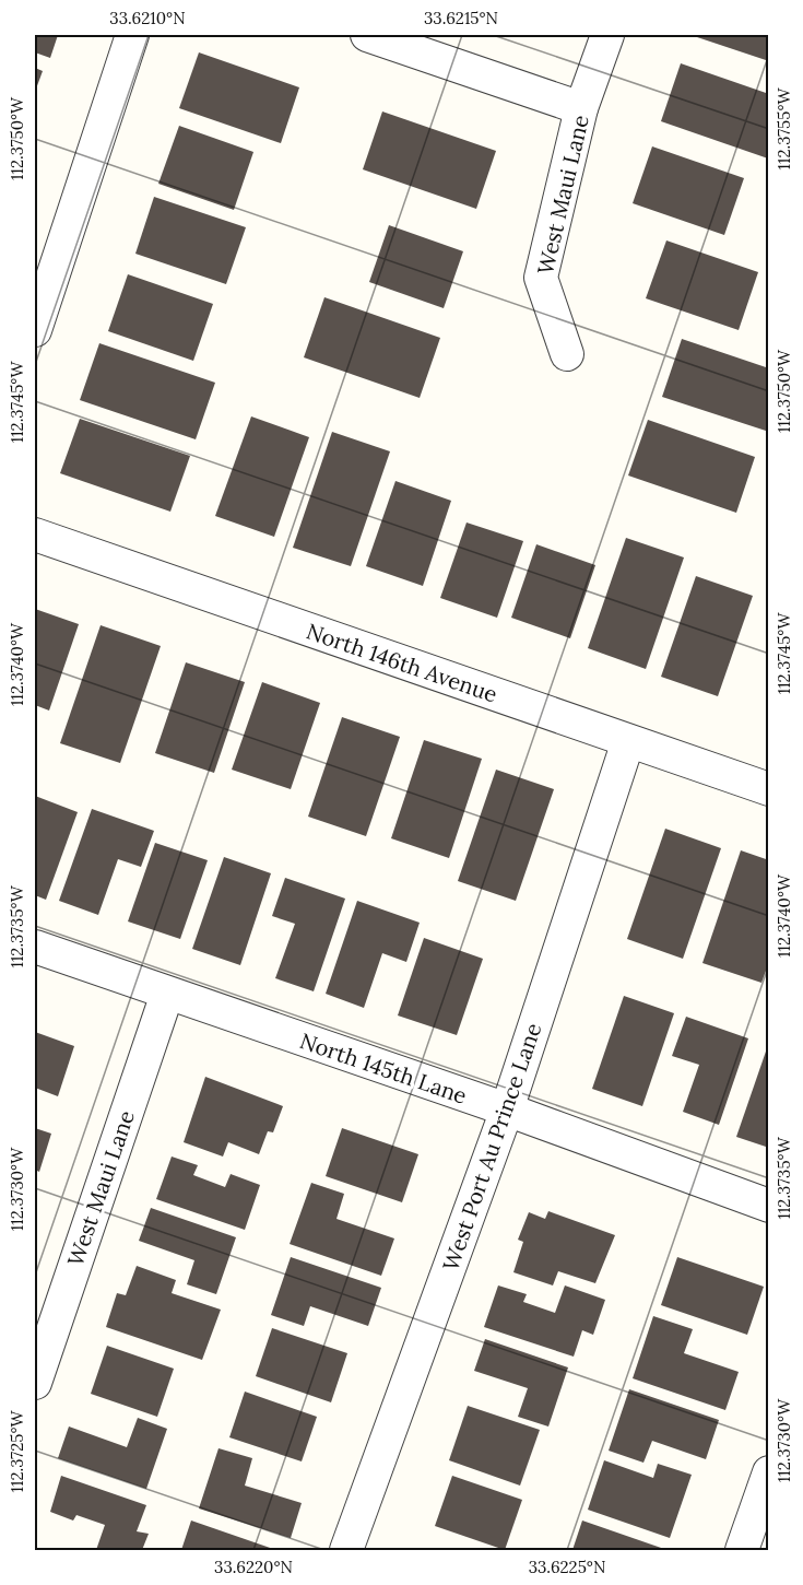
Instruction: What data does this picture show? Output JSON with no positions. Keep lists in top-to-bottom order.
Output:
{
  "streets": {
    "street": [
      "West Maui Lane",
      "North 146th Avenue",
      "North 145th Lane",
      "West Port Au Prince Lane"
    ]
  },
  "crossings": [
    ["West Maui Lane", "North 145th Lane"],
    ["North 146th Avenue", "West Port Au Prince Lane"],
    ["North 145th Lane", "West Port Au Prince Lane"]
  ],
  "coordinates": [
    "33.6210°N",
    "33.6215°N",
    "112.3755°W",
    "112.3750°W",
    "112.3745°W",
    "112.3740°W",
    "112.3735°W",
    "112.3730°W",
    "112.3725°W",
    "33.6220°N",
    "33.6225°N"
  ]
}
